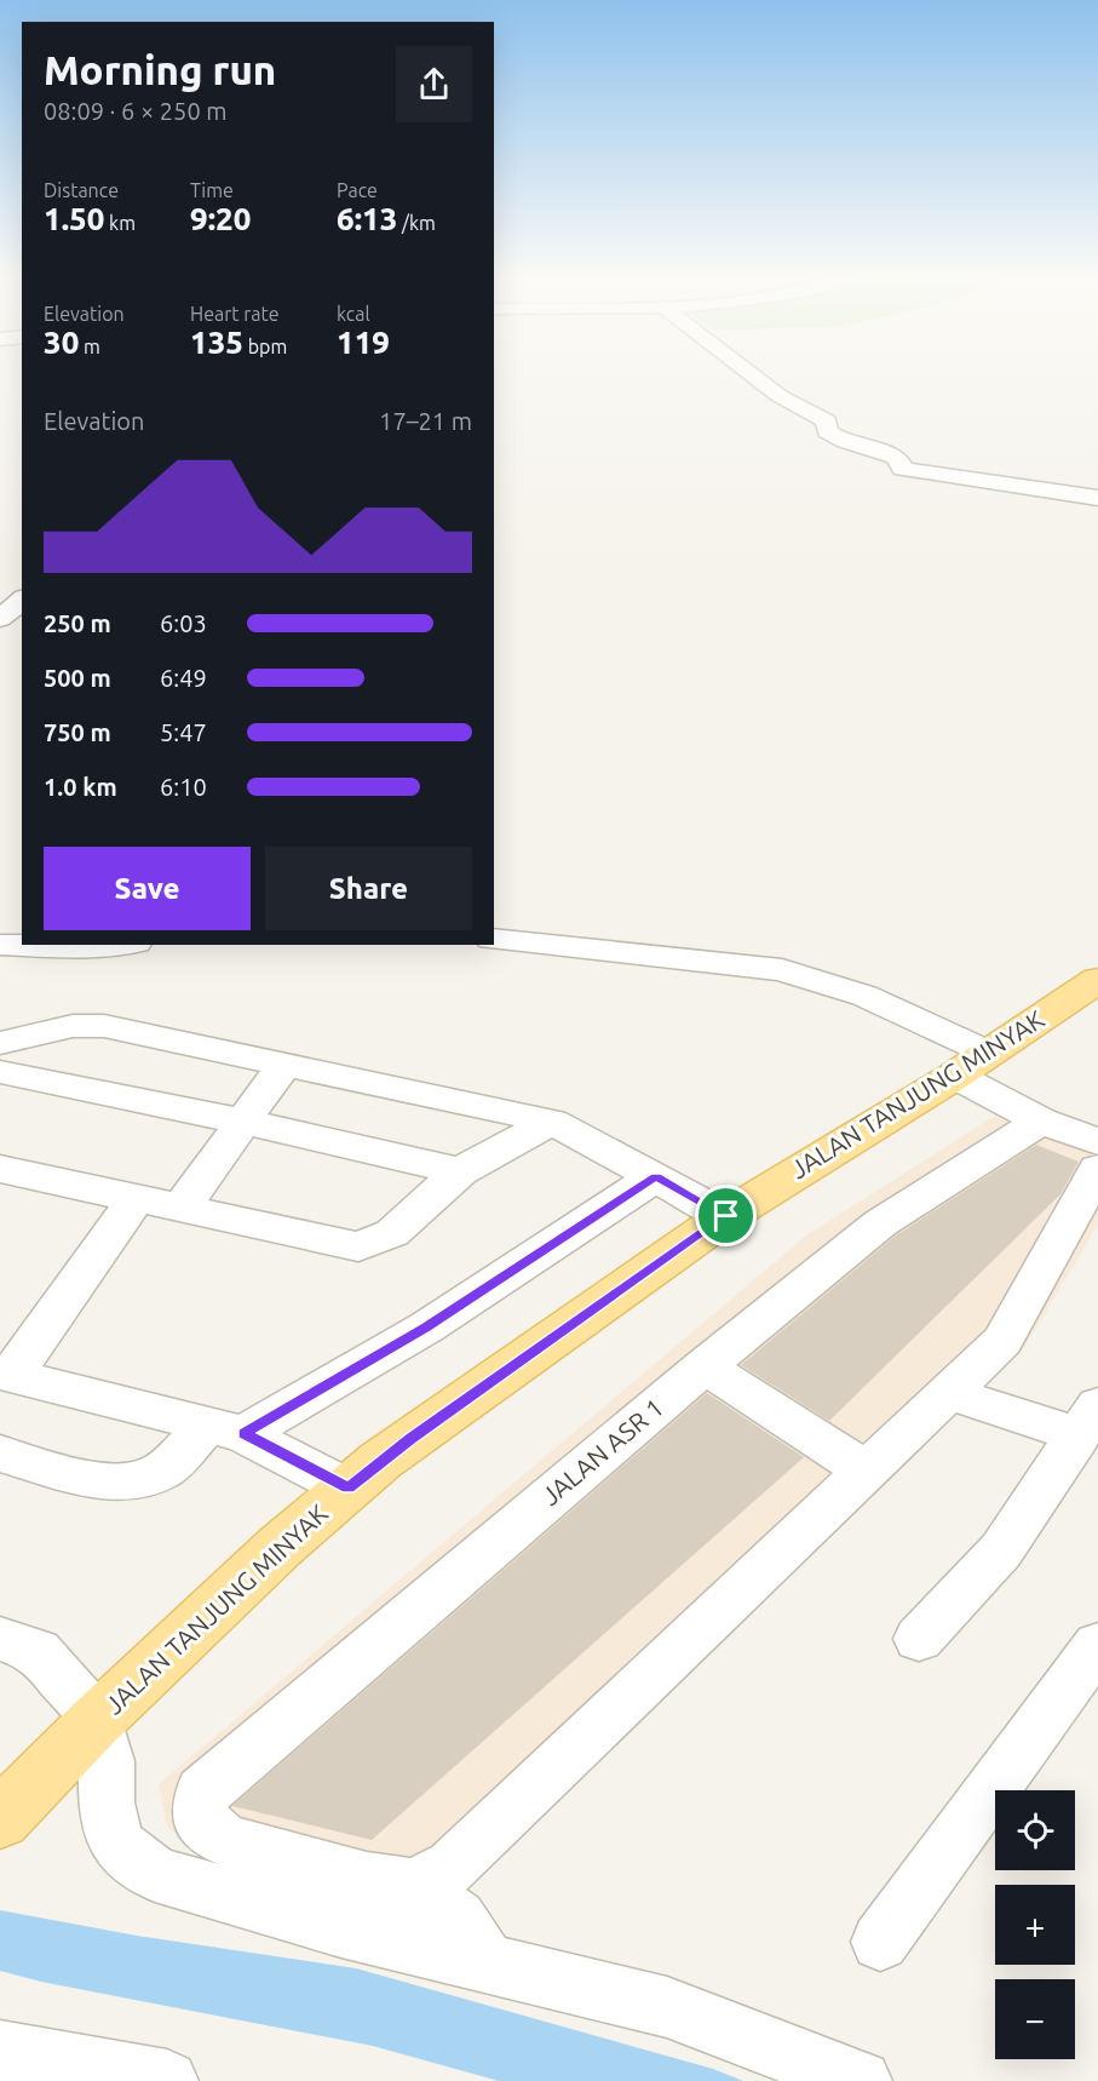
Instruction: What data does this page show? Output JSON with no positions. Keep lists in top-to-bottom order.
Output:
{
  "streets": {
    "main road": ["JALAN TANJUNG MINYAK"],
    "street": ["JALAN ASR 1"]
  },
  "page": {
    "heading": ["Morning run", "08:09 · 6 × 250 m"],
    "stats": [
      ["Distance", "1.50 km"],
      ["Time", "9:20"],
      ["Pace", "6:13 /km"],
      ["Elevation", "30 m"],
      ["Heart rate", "135 bpm"],
      ["kcal", "119"]
    ],
    "chart": ["Elevation", "17–21 m"],
    "list": [
      {
        "name": "250 m",
        "note": "6:03"
      },
      {
        "name": "500 m",
        "note": "6:49"
      },
      {
        "name": "750 m",
        "note": "5:47"
      },
      {
        "name": "1.0 km",
        "note": "6:10"
      }
    ],
    "buttons": ["Save", "Share"],
    "map_buttons": ["+", "−"]
  }
}
